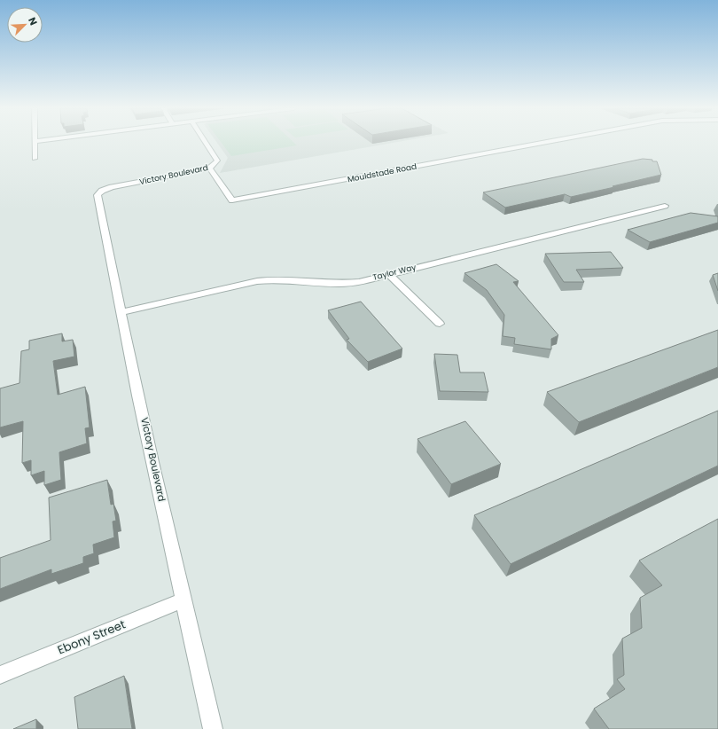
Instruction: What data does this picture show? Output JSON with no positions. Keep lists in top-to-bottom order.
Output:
{
  "streets": {
    "street": [
      "Mouldstade Road",
      "Victory Boulevard",
      "Taylor Way",
      "Ebony Street"
    ]
  },
  "crossings": [
    ["Mouldstade Road", "Victory Boulevard"],
    ["Victory Boulevard", "Taylor Way"],
    ["Victory Boulevard", "Ebony Street"]
  ],
  "north": "top right"
}
